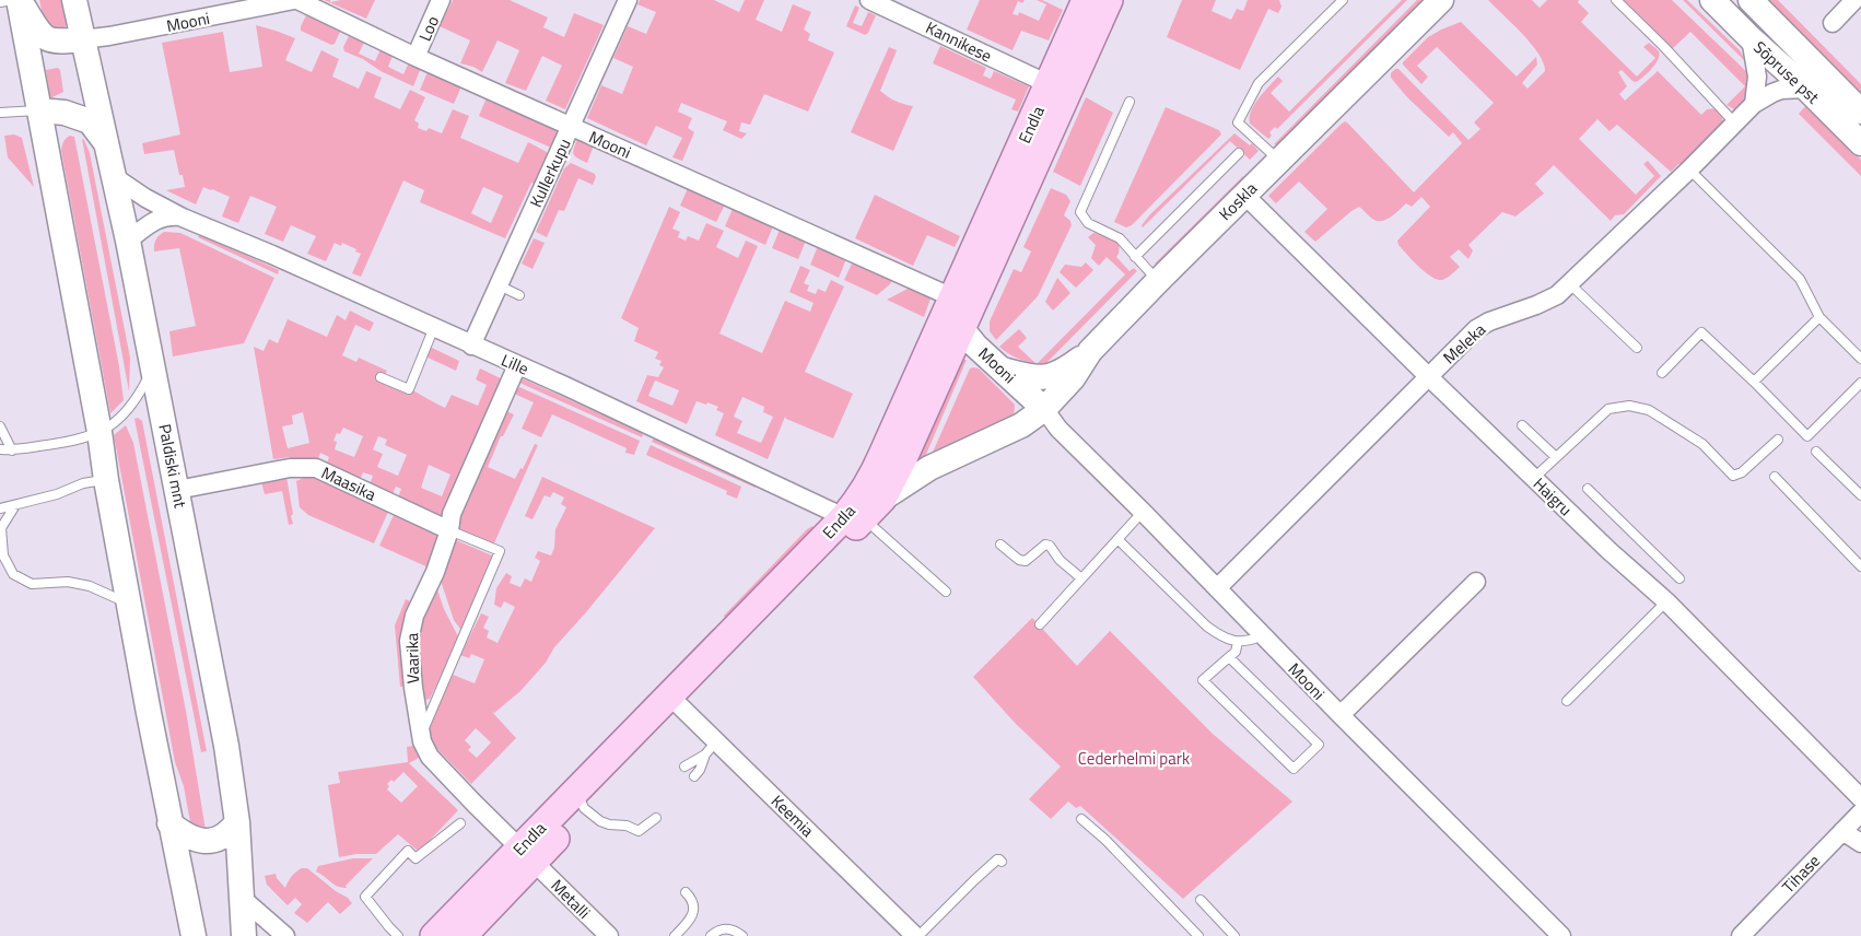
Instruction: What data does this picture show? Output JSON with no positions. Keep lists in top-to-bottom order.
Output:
{
  "streets": {
    "main road": [
      "Mooni",
      "Sõpruse pst",
      "Endla",
      "Koskla",
      "Paldiski mnt"
    ],
    "street": [
      "Loo",
      "Kannikese",
      "Kullerkupu",
      "Meleka",
      "Lille",
      "Maasika",
      "Haigru",
      "Vaarika",
      "Keemia",
      "Tihase",
      "Metalli"
    ]
  },
  "crossings": [
    ["Mooni", "Loo"],
    ["Mooni", "Endla"],
    ["Mooni", "Kullerkupu"],
    ["Mooni", "Koskla"],
    ["Mooni", "Meleka"],
    ["Mooni", "Paldiski mnt"],
    ["Kannikese", "Endla"],
    ["Sõpruse pst", "Meleka"],
    ["Endla", "Koskla"],
    ["Endla", "Lille"],
    ["Endla", "Vaarika"],
    ["Endla", "Keemia"],
    ["Endla", "Metalli"],
    ["Kullerkupu", "Lille"],
    ["Koskla", "Haigru"],
    ["Meleka", "Haigru"],
    ["Lille", "Paldiski mnt"],
    ["Lille", "Vaarika"],
    ["Paldiski mnt", "Maasika"],
    ["Maasika", "Vaarika"],
    ["Vaarika", "Metalli"]
  ],
  "parks": ["Cederhelmi park"]
}
